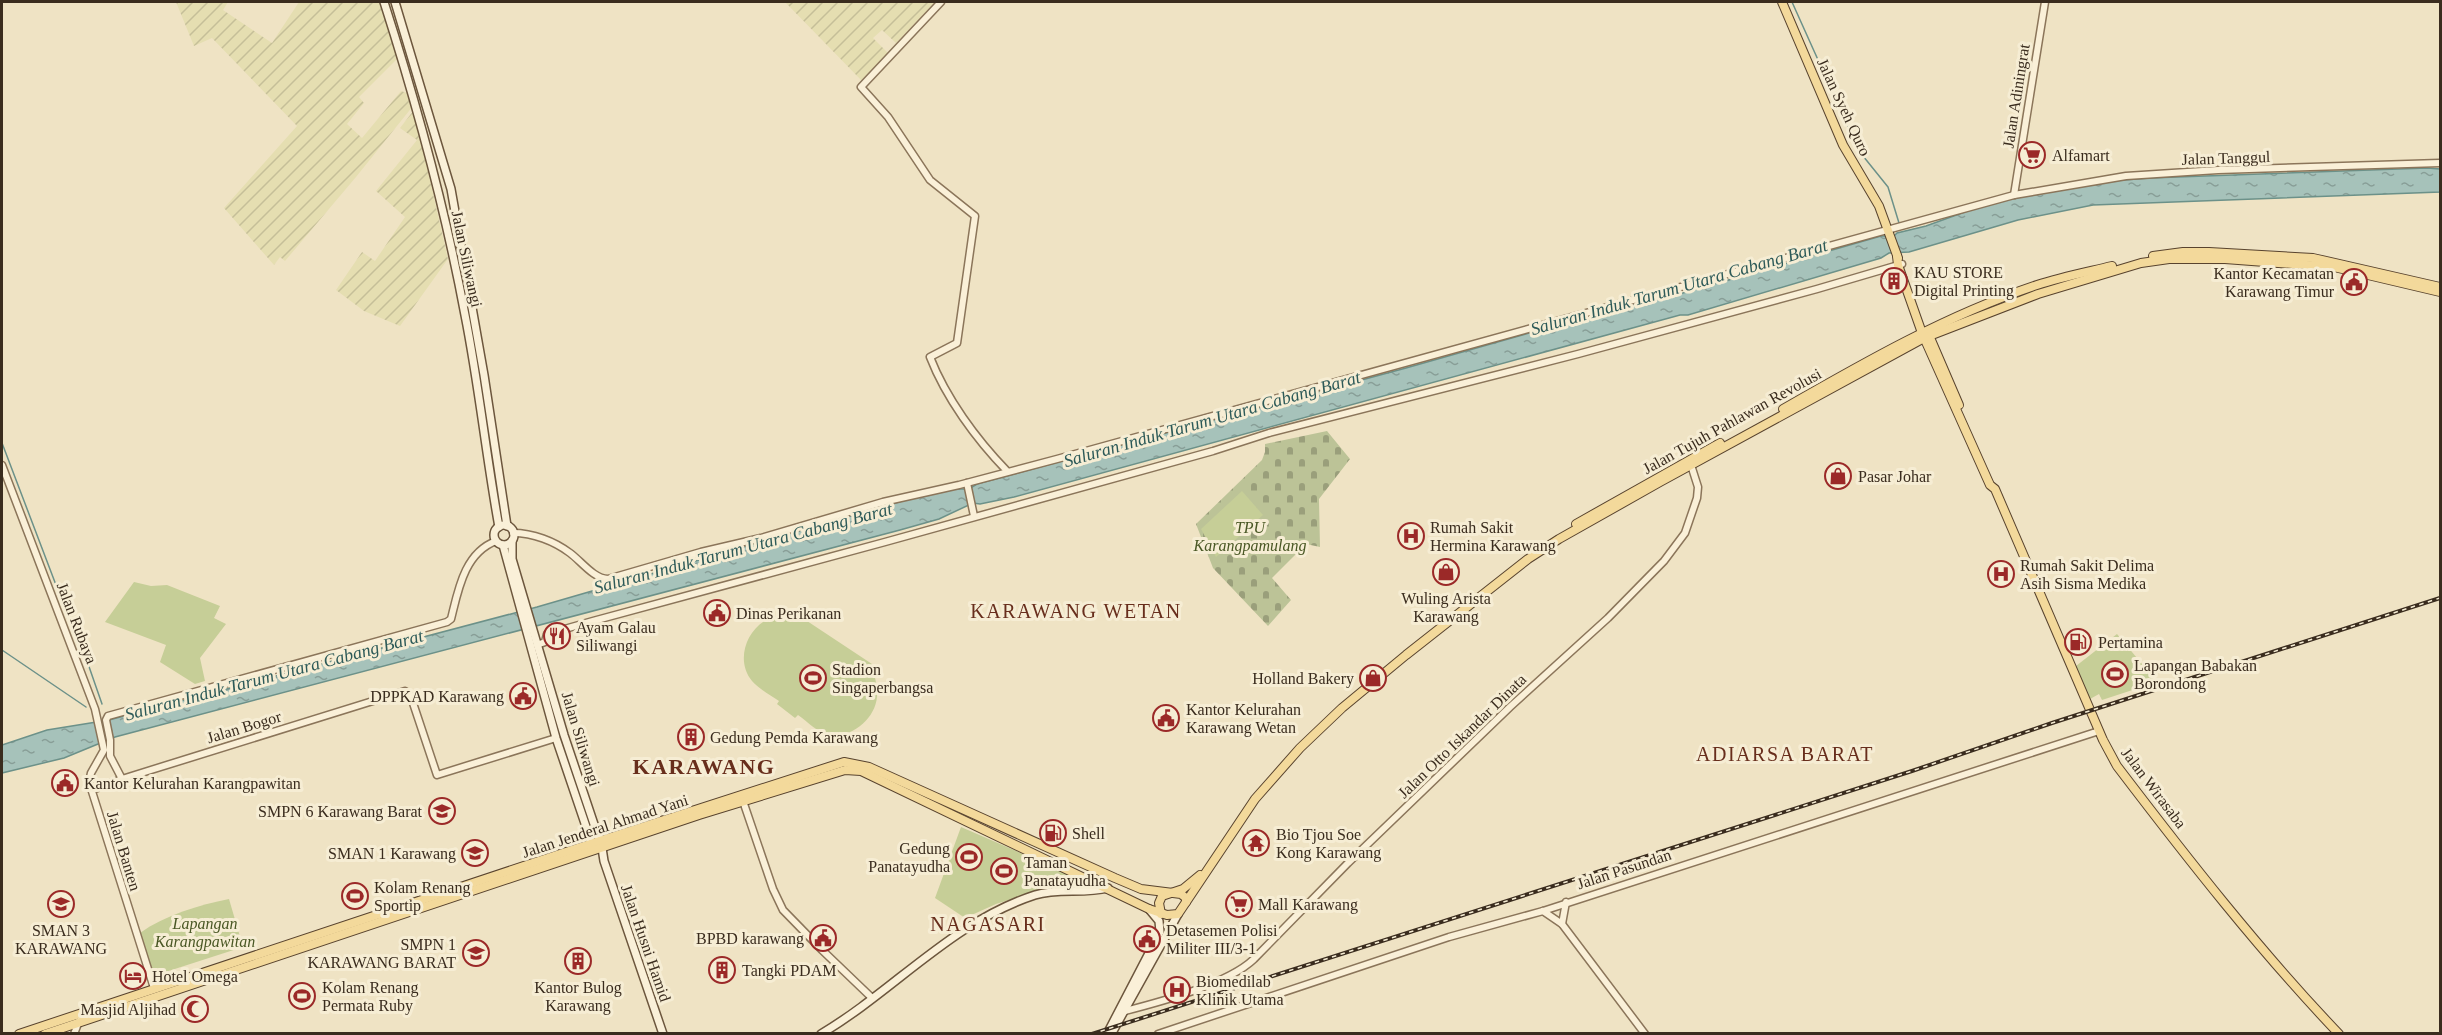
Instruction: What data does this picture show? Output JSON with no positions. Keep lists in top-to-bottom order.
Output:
{
  "streets": {
    "main road": [
      "Jalan Syeh Quro",
      "Jalan Siliwangi",
      "Jalan Tujuh Pahlawan Revolusi",
      "Jalan Wirasaba",
      "Jalan Jenderal Ahmad Yani",
      "Jalan Husni Hamid"
    ],
    "street": [
      "Jalan Adiningrat",
      "Jalan Tanggul",
      "Jalan Rubaya",
      "Jalan Bogor",
      "Jalan Otto Iskandar Dinata",
      "Jalan Banten",
      "Jalan Pasundan"
    ]
  },
  "crossings": [
    ["Jalan Adiningrat", "Jalan Tanggul"],
    ["Jalan Syeh Quro", "Jalan Tanggul"],
    ["Jalan Syeh Quro", "Jalan Tujuh Pahlawan Revolusi"],
    ["Jalan Syeh Quro", "Jalan Wirasaba"],
    ["Jalan Tanggul", "Jalan Siliwangi"],
    ["Jalan Siliwangi", "Jalan Bogor"],
    ["Jalan Siliwangi", "Jalan Jenderal Ahmad Yani"],
    ["Jalan Siliwangi", "Jalan Husni Hamid"],
    ["Jalan Tujuh Pahlawan Revolusi", "Jalan Otto Iskandar Dinata"],
    ["Jalan Tujuh Pahlawan Revolusi", "Jalan Wirasaba"],
    ["Jalan Tujuh Pahlawan Revolusi", "Jalan Jenderal Ahmad Yani"],
    ["Jalan Rubaya", "Jalan Bogor"],
    ["Jalan Rubaya", "Jalan Banten"],
    ["Jalan Bogor", "Jalan Banten"],
    ["Jalan Wirasaba", "Jalan Pasundan"],
    ["Jalan Jenderal Ahmad Yani", "Jalan Banten"],
    ["Jalan Jenderal Ahmad Yani", "Jalan Husni Hamid"]
  ],
  "districts": [
    "KARAWANG WETAN",
    "ADIARSA BARAT",
    "KARAWANG",
    "NAGASARI"
  ],
  "water": ["Saluran Induk Tarum Utara Cabang Barat"],
  "parks": ["TPU Karangpamulang", "Lapangan Karangpawitan"],
  "places": {
    "supermarket": ["Alfamart", "Mall Karawang"],
    "building": [
      "KAU STORE Digital Printing",
      "Gedung Pemda Karawang",
      "Kantor Bulog Karawang",
      "Tangki PDAM"
    ],
    "public building": [
      "Kantor Kecamatan Karawang Timur",
      "Dinas Perikanan",
      "DPPKAD Karawang",
      "Kantor Kelurahan Karawang Wetan",
      "Kantor Kelurahan Karangpawitan",
      "BPBD karawang",
      "Detasemen Polisi Militer III/3-1"
    ],
    "shop": ["Pasar Johar", "Wuling Arista Karawang", "Holland Bakery"],
    "hospital": ["Rumah Sakit Hermina Karawang", "Rumah Sakit Delima Asih Sisma Medika", "Biomedilab Klinik Utama"],
    "restaurant": ["Ayam Galau Siliwangi"],
    "fuel station": ["Pertamina", "Shell"],
    "sports": [
      "Lapangan Babakan Borondong",
      "Stadion Singaperbangsa",
      "Gedung Panatayudha",
      "Taman Panatayudha",
      "Kolam Renang Sportip",
      "Kolam Renang Permata Ruby"
    ],
    "school or university": [
      "SMPN 6 Karawang Barat",
      "SMAN 1 Karawang",
      "SMAN 3 KARAWANG",
      "SMPN 1 KARAWANG BARAT"
    ],
    "temple": ["Bio Tjou Soe Kong Karawang"],
    "hotel": ["Hotel Omega"],
    "mosque": ["Masjid Aljihad"]
  }
}
